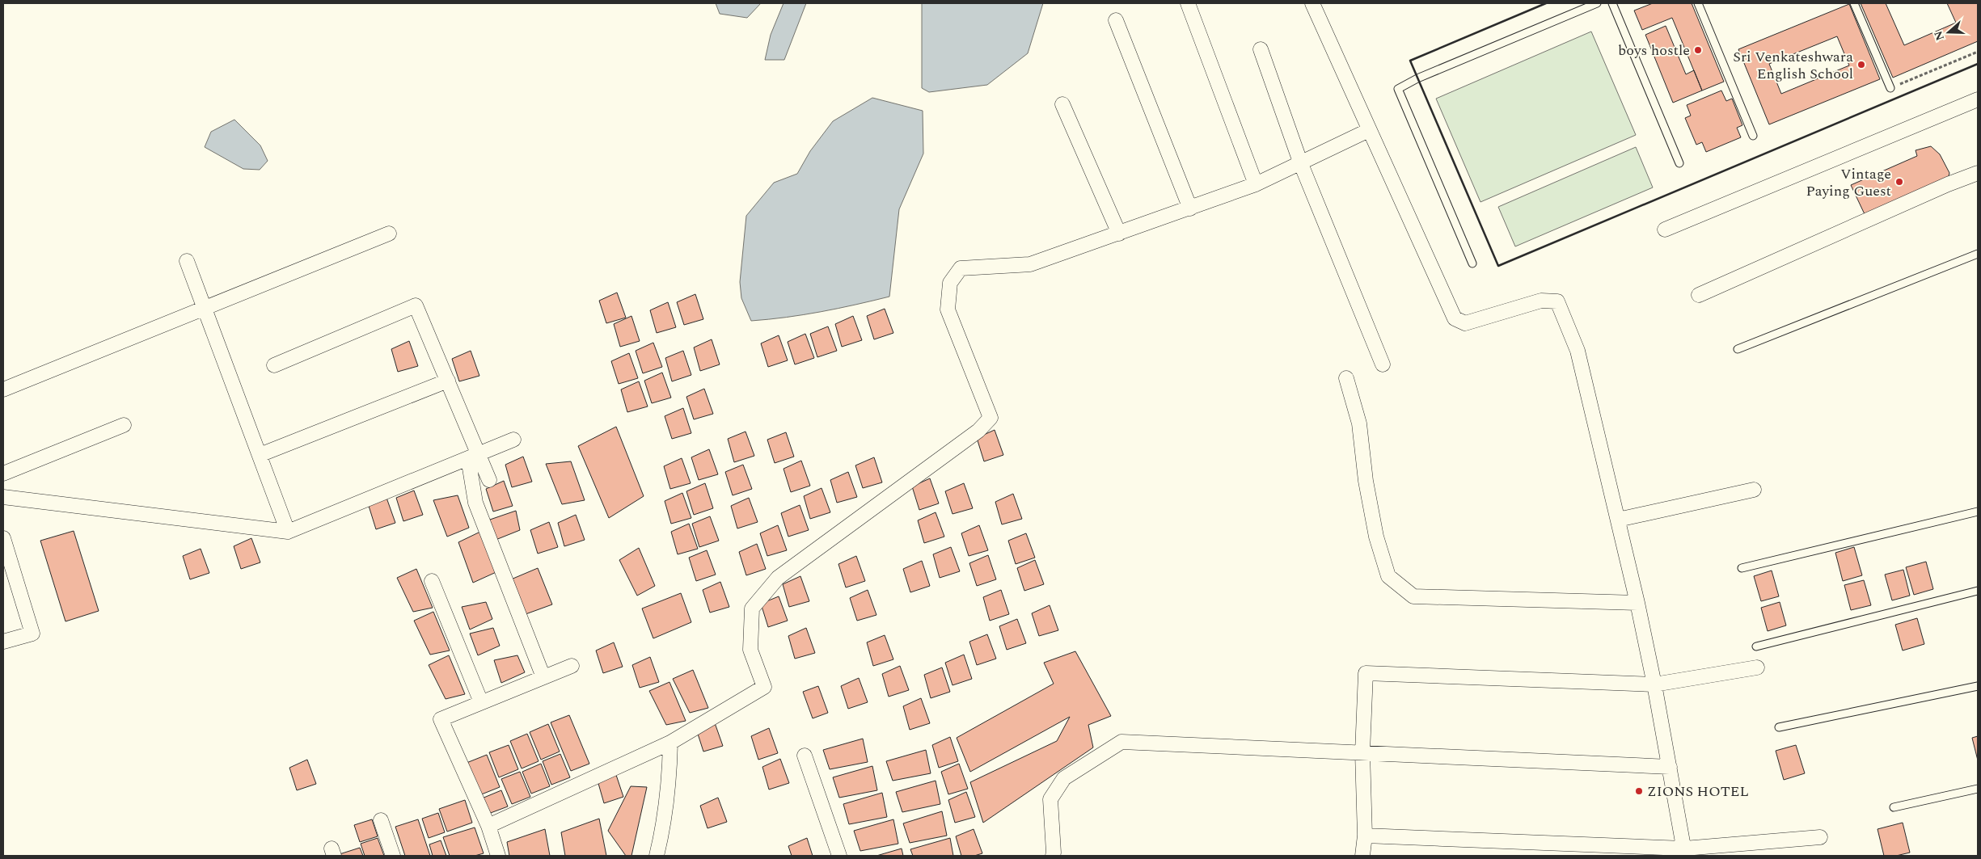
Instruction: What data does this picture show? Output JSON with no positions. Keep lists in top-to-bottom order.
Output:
{
  "places": [
    "boys hostle",
    "Sri Venkateshwara English School",
    "Vintage Paying Guest",
    "ZIONS HOTEL"
  ],
  "north": "left"
}
